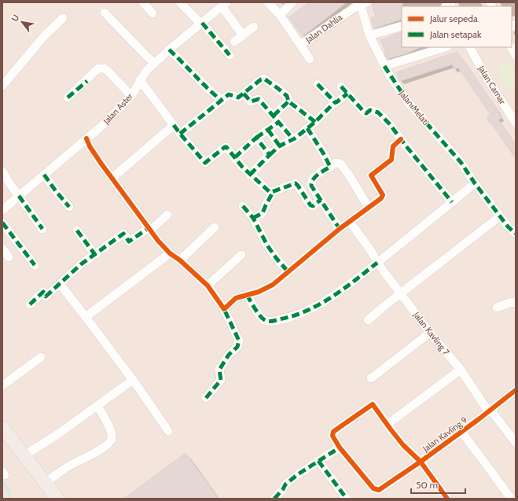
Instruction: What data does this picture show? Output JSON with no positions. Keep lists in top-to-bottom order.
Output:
{
  "streets": {
    "street": [
      "Jalan Dahlia",
      "Jalan Camar",
      "Jalan Melati",
      "Jalan Aster",
      "Jalan Kavling 7",
      "Jalan Kavling 9"
    ]
  },
  "crossings": [
    ["Jalan Dahlia", "Jalan Melati"],
    ["Jalan Kavling 7", "Jalan Kavling 9"]
  ],
  "legend": ["Jalur sepeda", "Jalan setapak"],
  "scale_bar": "50 m",
  "north": "top left"
}
